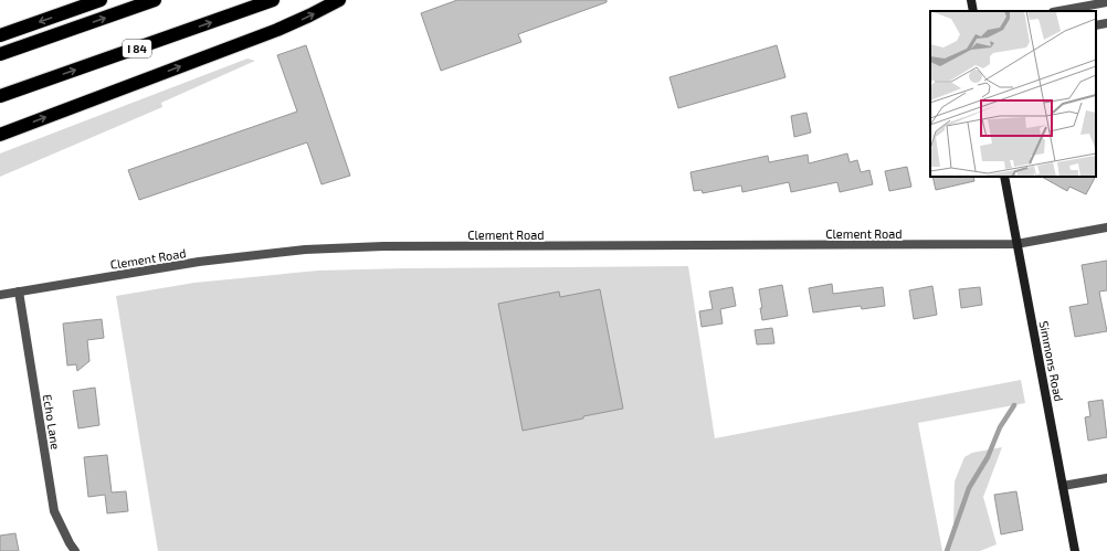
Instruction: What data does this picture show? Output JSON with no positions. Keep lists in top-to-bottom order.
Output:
{
  "streets": {
    "highway": ["I 84"],
    "main road": ["Simmons Road"],
    "street": ["Clement Road", "Echo Lane"]
  },
  "crossings": [
    ["Clement Road", "Simmons Road"],
    ["Clement Road", "Echo Lane"]
  ]
}
